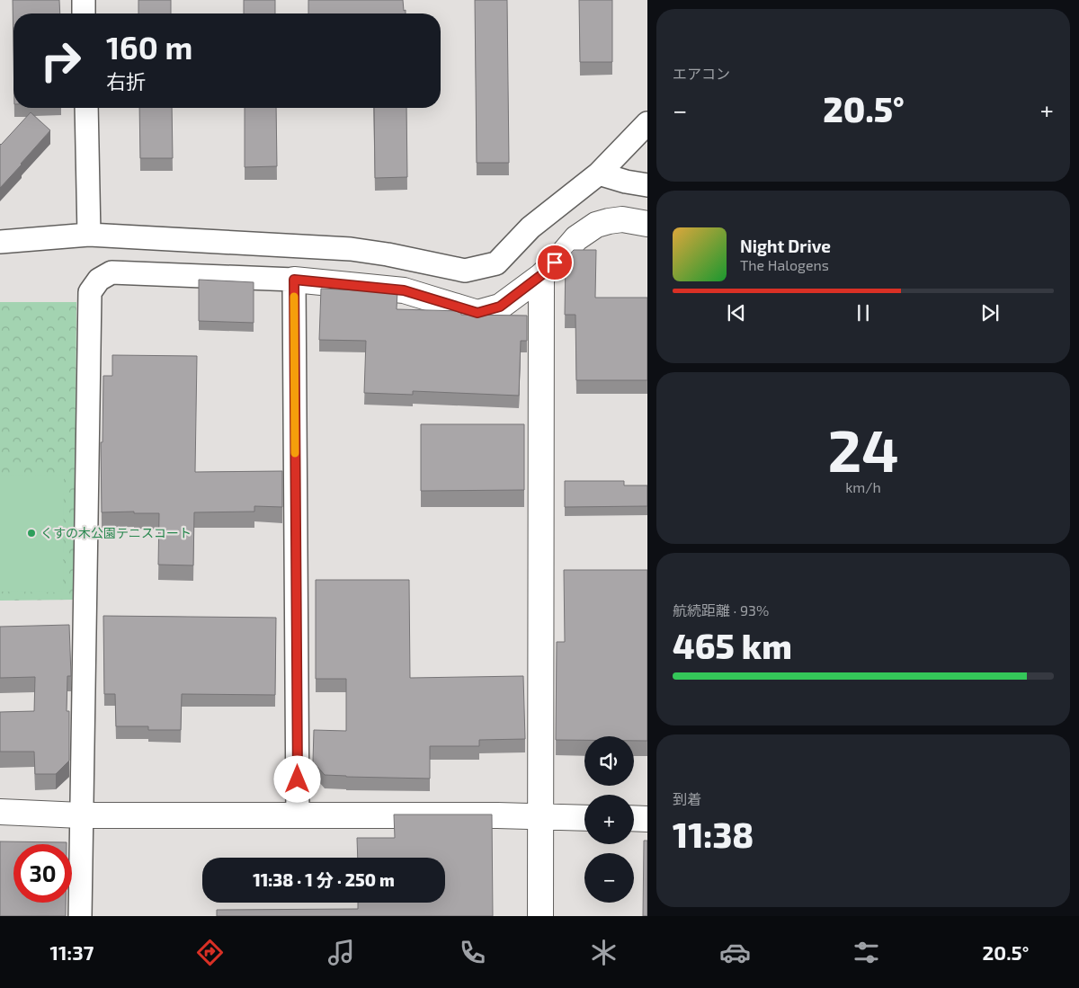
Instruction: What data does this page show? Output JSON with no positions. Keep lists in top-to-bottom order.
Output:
{
  "places": ["くすの木公園テニスコート"],
  "page": {
    "tile": [
      "エアコン",
      ["24", "km/h"],
      ["航続距離 · 93%", "465 km"],
      ["到着", "11:38"]
    ],
    "turn": ["160 m", "右折"],
    "heat": ["−", "20.5°", "+"],
    "song": ["Night Drive", "The Halogens"],
    "map_buttons": ["+", "−"],
    "limit": "30",
    "trip": "11:38 · 1 分 · 250 m",
    "tabs": ["11:37", "20.5°"]
  }
}
